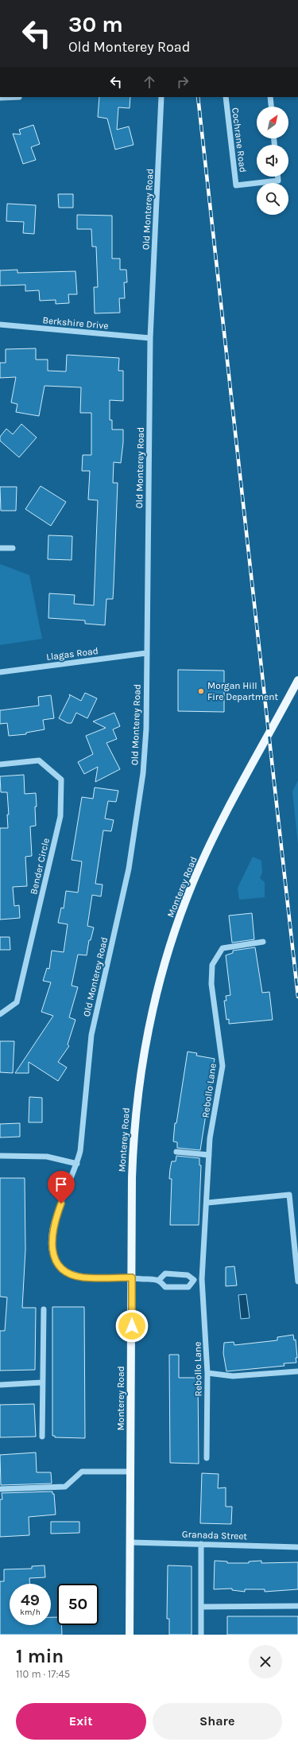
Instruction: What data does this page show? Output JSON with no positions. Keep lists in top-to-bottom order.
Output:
{
  "streets": {
    "main road": ["Monterey Road"],
    "street": [
      "Cochrane Road",
      "Old Monterey Road",
      "Berkshire Drive",
      "Llagas Road",
      "Bender Circle",
      "Rebollo Lane",
      "Granada Street"
    ]
  },
  "crossings": [
    ["Old Monterey Road", "Berkshire Drive"],
    ["Old Monterey Road", "Llagas Road"],
    ["Old Monterey Road", "Monterey Road"],
    ["Monterey Road", "Granada Street"]
  ],
  "places": ["Morgan Hill Fire Department"],
  "north": "top right",
  "page": {
    "turn": ["30 m", "Old Monterey Road"],
    "speed": "49 km/h",
    "limit": "50",
    "heading": ["1 min", "110 m · 17:45"],
    "buttons": ["Exit", "Share"]
  }
}
